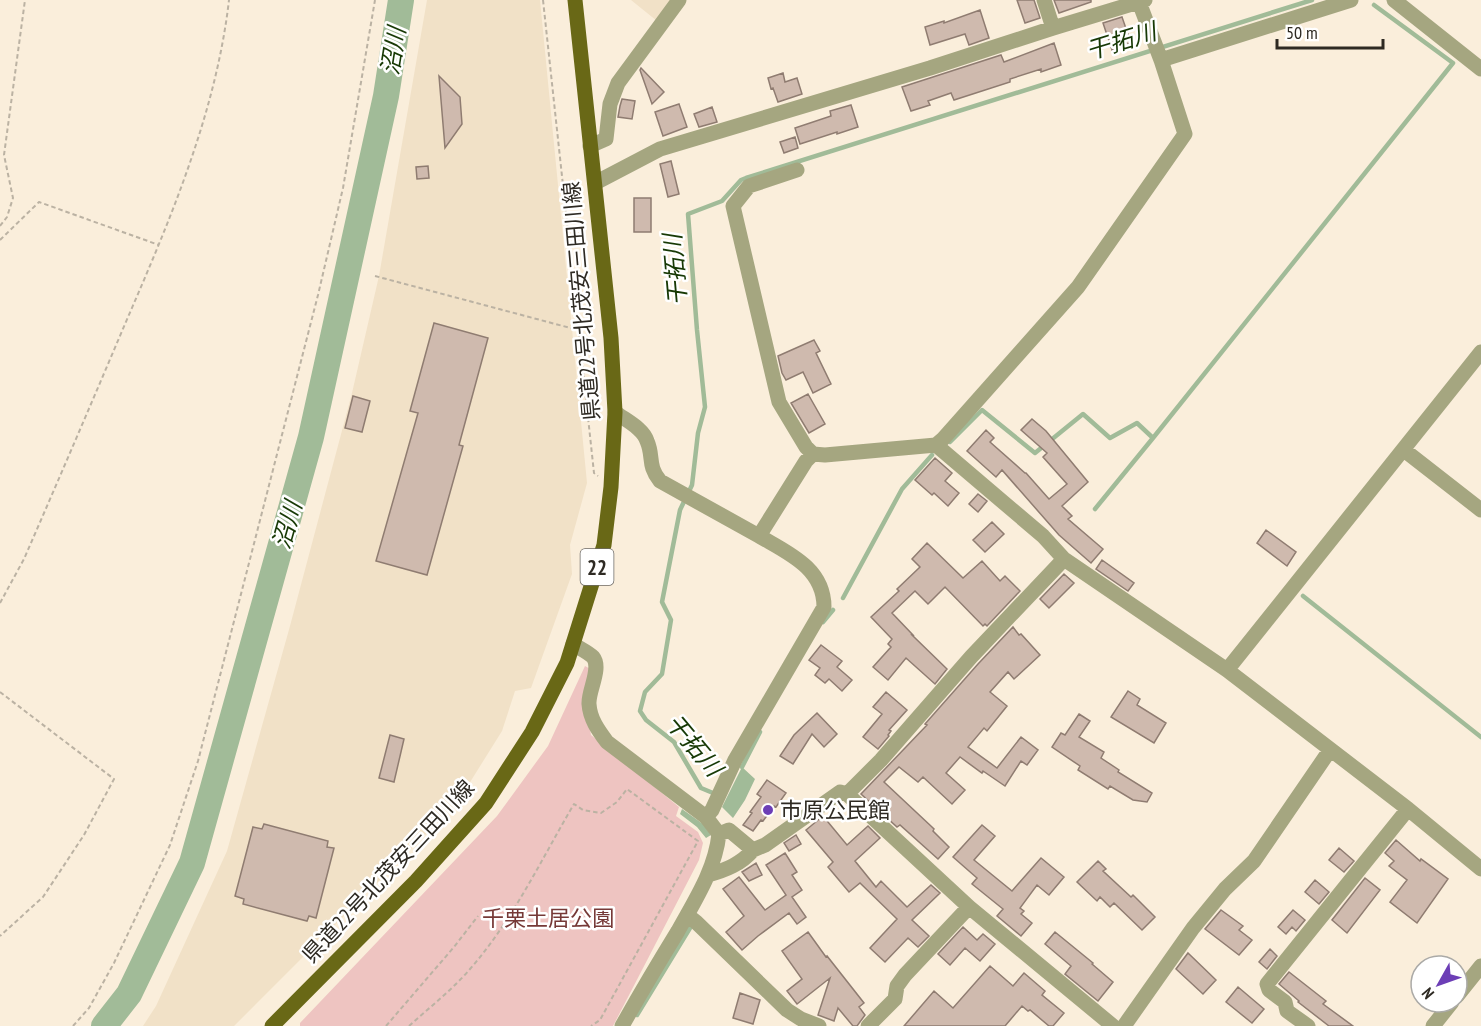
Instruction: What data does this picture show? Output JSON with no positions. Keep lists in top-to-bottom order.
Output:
{
  "streets": {
    "main road": ["県道22号北茂安三田川線", "22"]
  },
  "water": ["干拓川", "沼川"],
  "parks": ["千栗土居公園"],
  "places": ["市原公民館"],
  "scale_bar": "50 m",
  "north": "bottom left"
}
